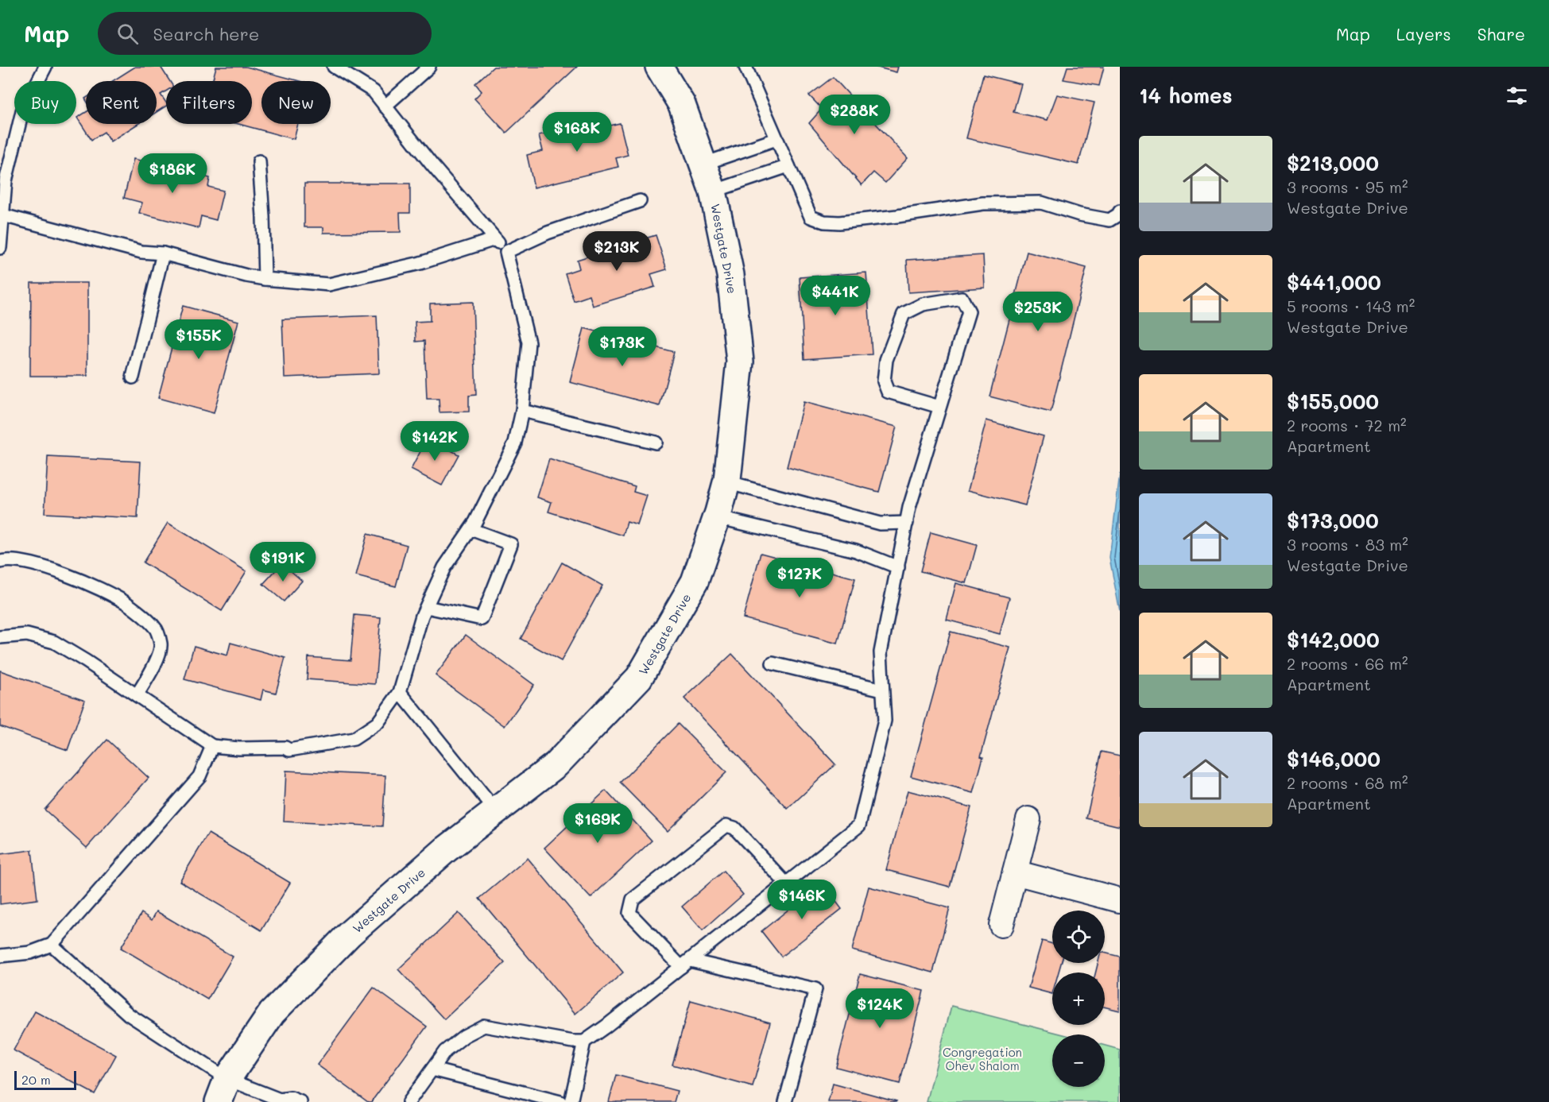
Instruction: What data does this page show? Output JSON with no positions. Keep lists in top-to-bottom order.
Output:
{
  "streets": {
    "street": ["Westgate Drive"]
  },
  "parks": ["Congregation Ohev Shalom"],
  "scale_bar": "20 m",
  "page": {
    "header": "Map",
    "search": "Search here",
    "nav": ["Map", "Layers", "Share"],
    "heading": "14 homes",
    "chip": [
      "Buy",
      "Rent",
      "Filters",
      "New"
    ],
    "price": [
      "$288K",
      "$168K",
      "$186K",
      "$213K",
      "$441K",
      "$253K",
      "$155K",
      "$173K",
      "$142K",
      "$191K",
      "$127K",
      "$169K",
      "$146K",
      "$124K"
    ],
    "list": [
      {
        "name": "$213,000",
        "note": "3 rooms · 95 m² · Westgate Drive"
      },
      {
        "name": "$441,000",
        "note": "5 rooms · 143 m² · Westgate Drive"
      },
      {
        "name": "$155,000",
        "note": "2 rooms · 72 m² · Apartment"
      },
      {
        "name": "$173,000",
        "note": "3 rooms · 83 m² · Westgate Drive"
      },
      {
        "name": "$142,000",
        "note": "2 rooms · 66 m² · Apartment"
      },
      {
        "name": "$146,000",
        "note": "2 rooms · 68 m² · Apartment"
      }
    ],
    "map_buttons": ["+", "−"],
    "scale": "20 m"
  }
}
